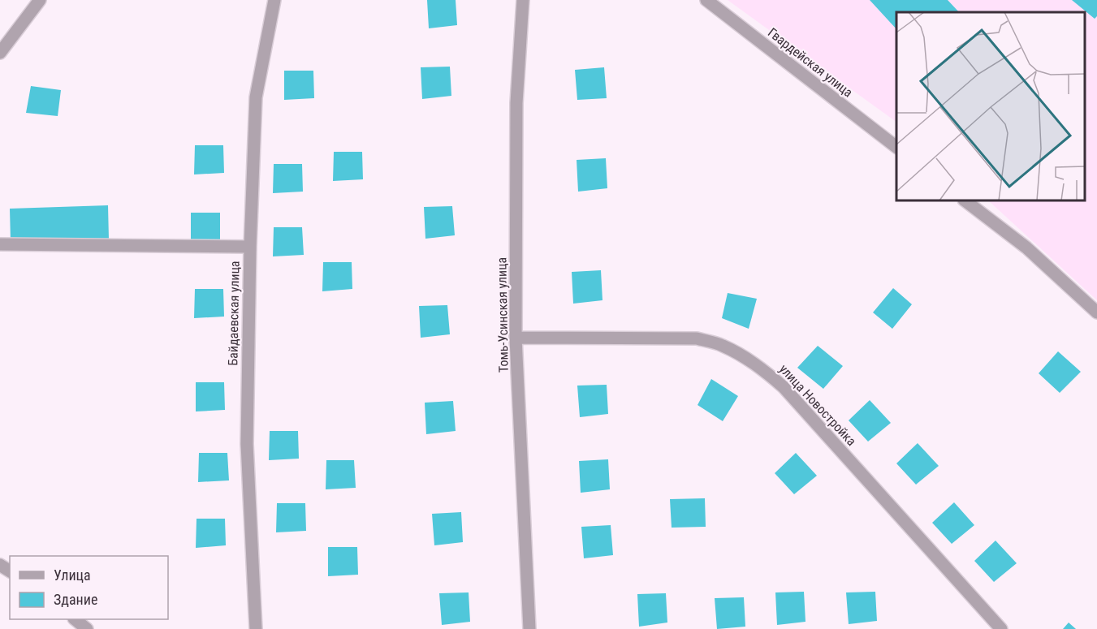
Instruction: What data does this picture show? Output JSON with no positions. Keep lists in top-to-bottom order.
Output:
{
  "streets": {
    "street": [
      "Гвардейская улица",
      "Байдаевская улица",
      "Томь-Усинская улица",
      "улица Новостройка"
    ]
  },
  "crossings": [
    ["Томь-Усинская улица", "улица Новостройка"]
  ],
  "legend": ["Улица", "Здание"]
}
